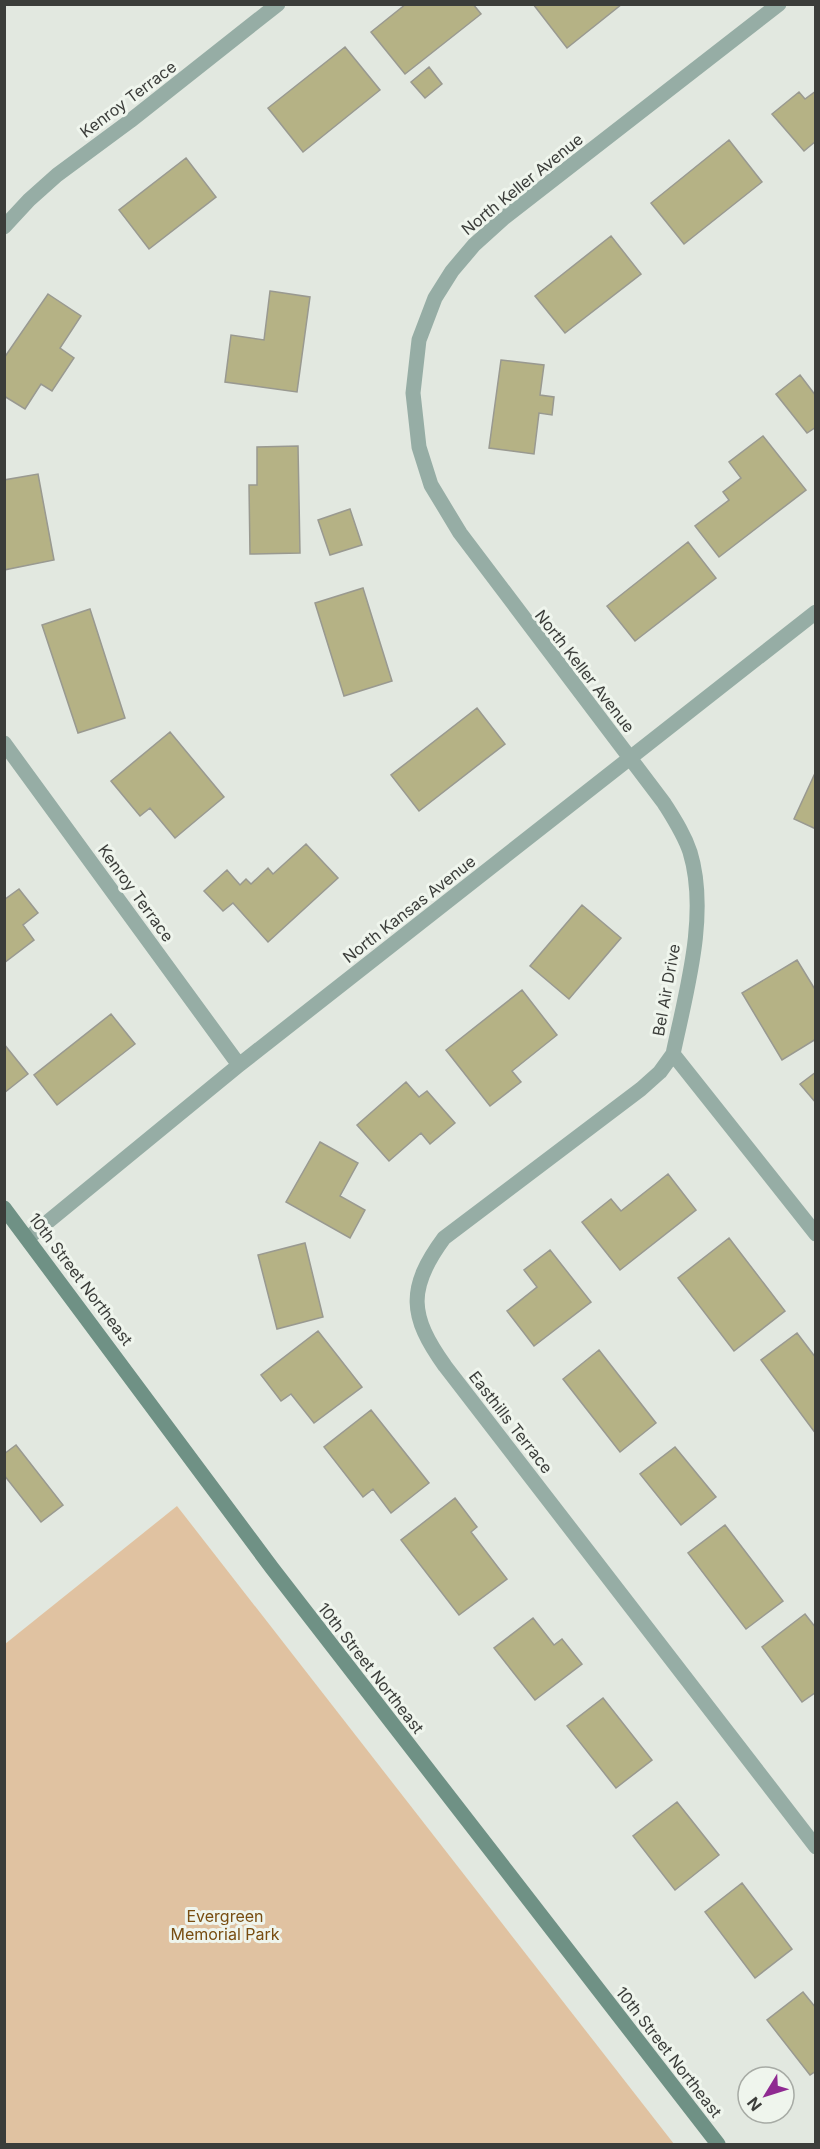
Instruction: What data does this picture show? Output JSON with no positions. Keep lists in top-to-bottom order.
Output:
{
  "streets": {
    "main road": ["10th Street Northeast"],
    "street": [
      "Kenroy Terrace",
      "North Keller Avenue",
      "North Kansas Avenue",
      "Bel Air Drive",
      "Easthills Terrace"
    ]
  },
  "crossings": [
    ["Kenroy Terrace", "North Kansas Avenue"],
    ["North Keller Avenue", "North Kansas Avenue"],
    ["North Keller Avenue", "Bel Air Drive"],
    ["North Kansas Avenue", "Bel Air Drive"],
    ["North Kansas Avenue", "10th Street Northeast"],
    ["Bel Air Drive", "Easthills Terrace"]
  ],
  "parks": ["Evergreen Memorial Park"],
  "north": "bottom left"
}
